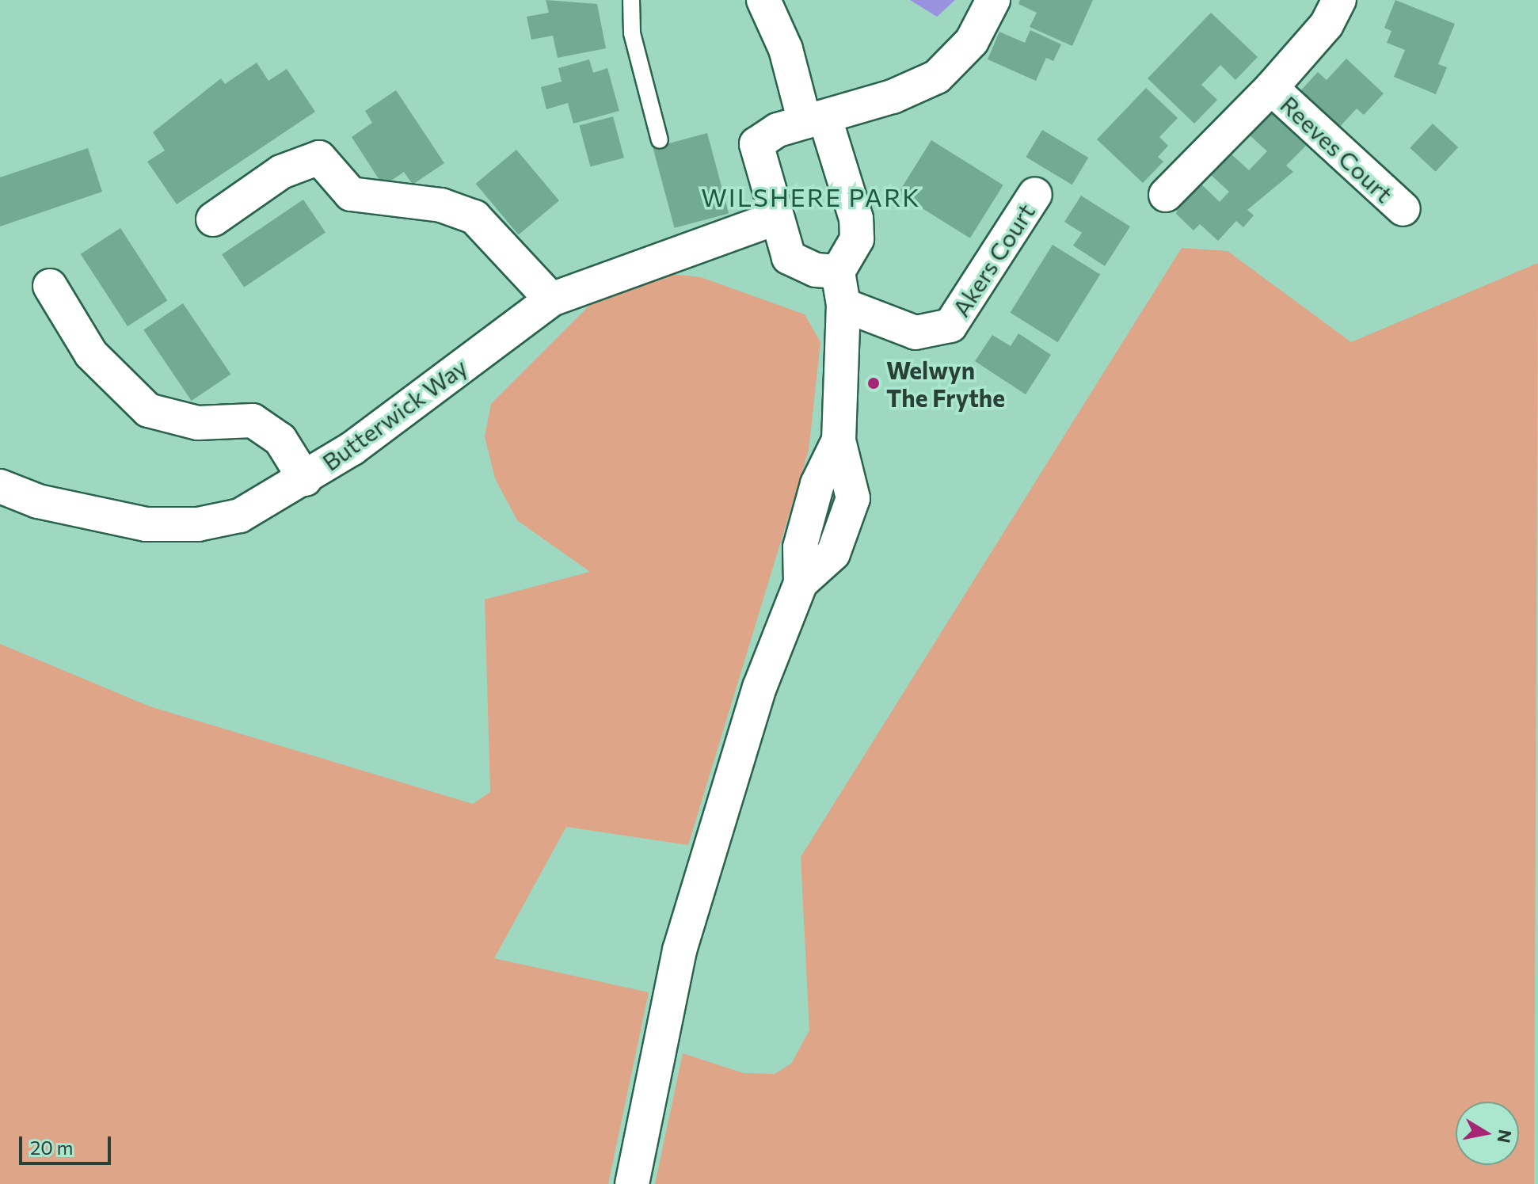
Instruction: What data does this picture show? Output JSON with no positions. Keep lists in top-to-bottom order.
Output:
{
  "streets": {
    "street": ["Reeves Court", "Akers Court", "Butterwick Way"]
  },
  "districts": ["WILSHERE PARK"],
  "places": ["Welwyn The Frythe"],
  "scale_bar": "20 m",
  "north": "right"
}
